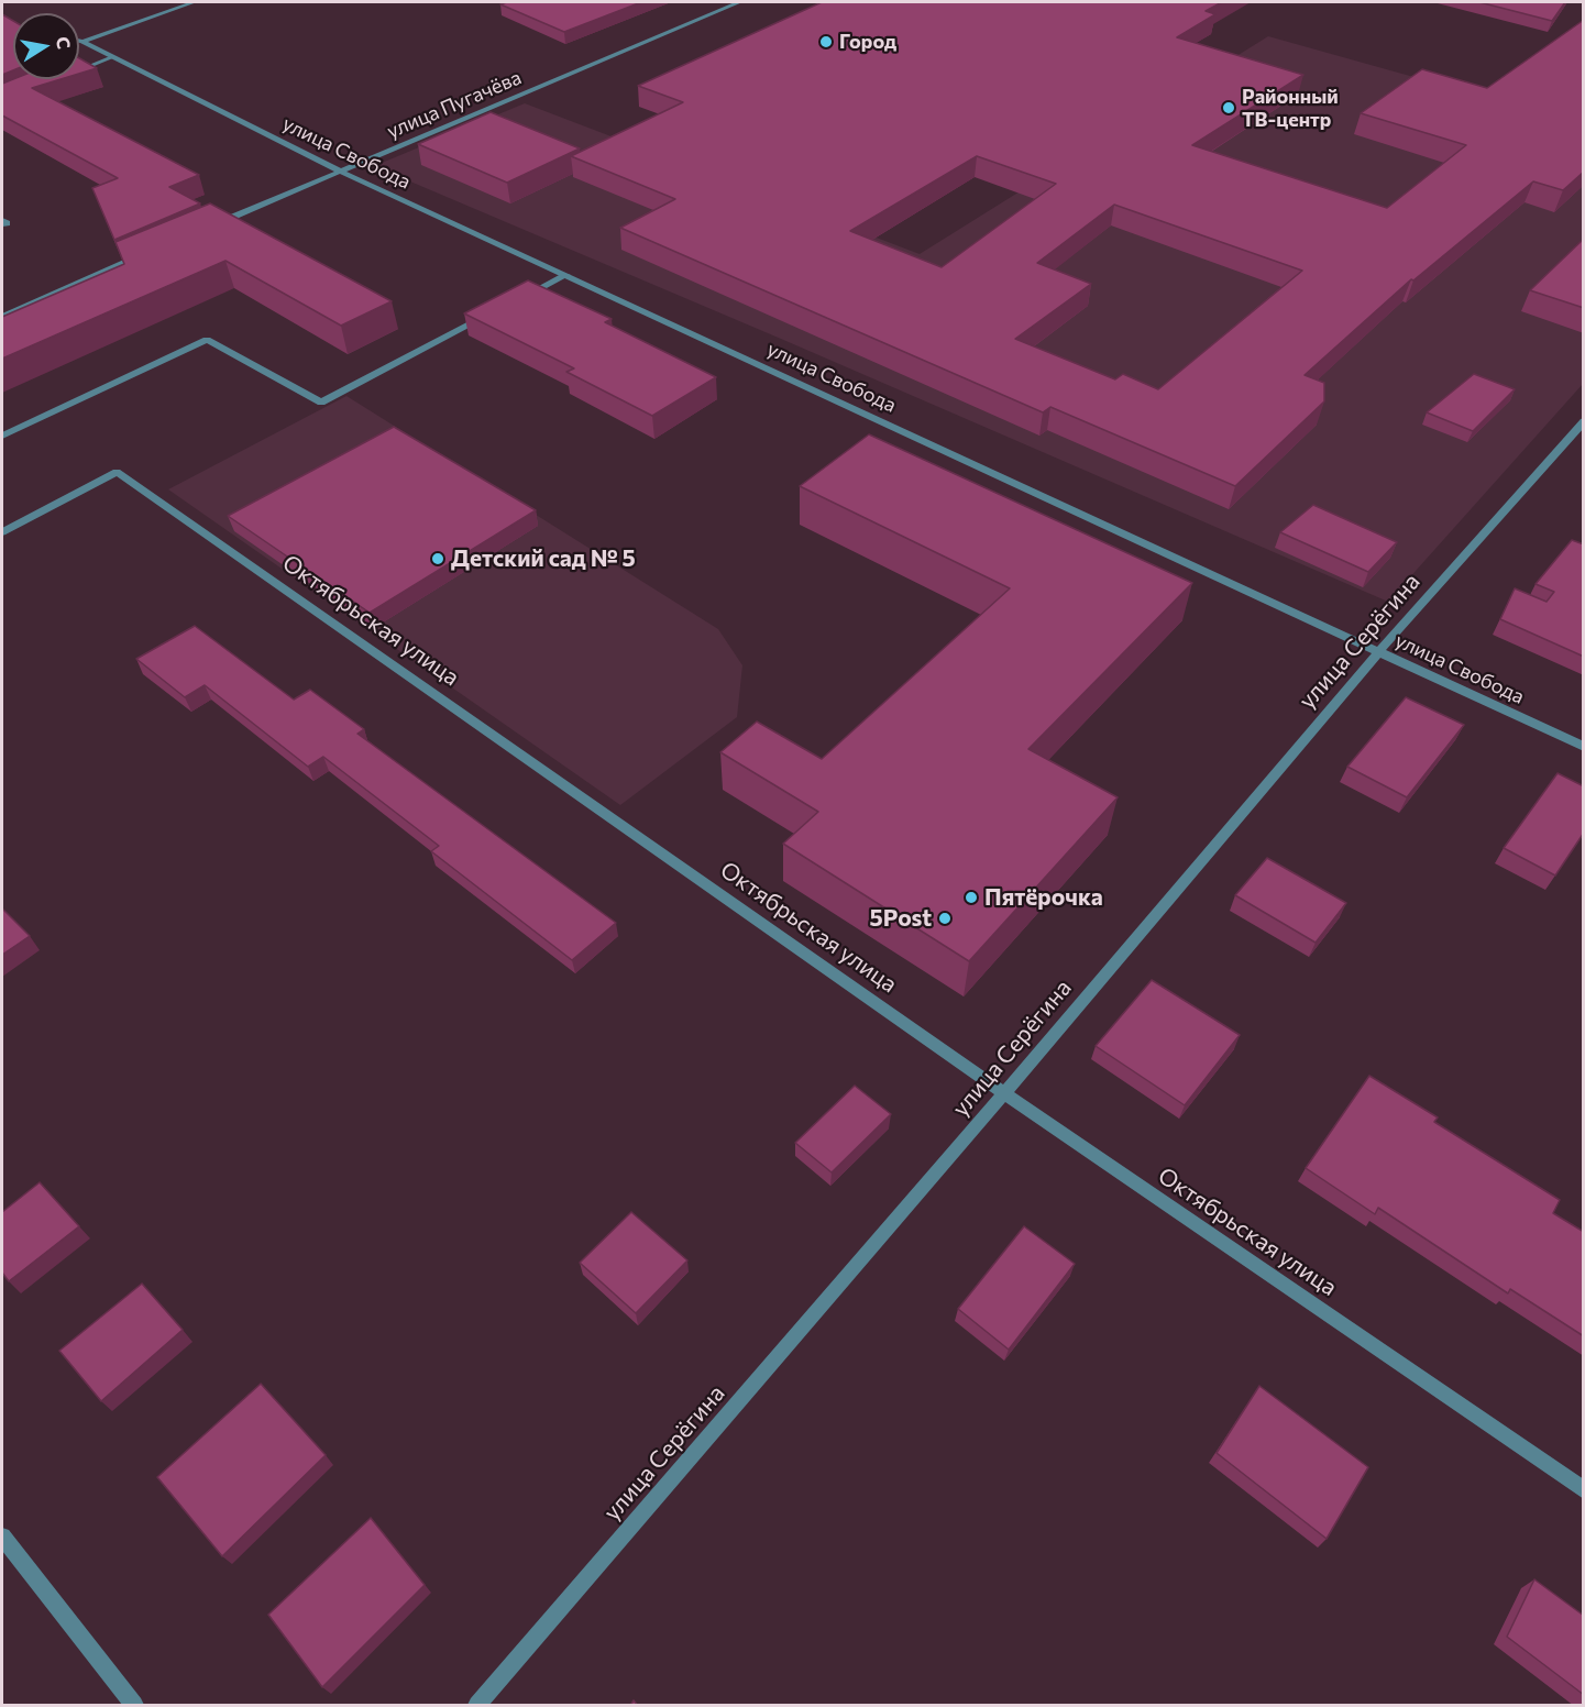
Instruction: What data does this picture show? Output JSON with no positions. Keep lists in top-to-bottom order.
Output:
{
  "streets": {
    "street": [
      "улица Пугачёва",
      "улица Свобода",
      "Октябрьская улица",
      "улица Серёгина"
    ]
  },
  "crossings": [
    ["улица Пугачёва", "улица Свобода"],
    ["улица Свобода", "улица Серёгина"],
    ["Октябрьская улица", "улица Серёгина"]
  ],
  "places": [
    "Город",
    "Районный ТВ-центр",
    "Детский сад № 5",
    "Пятёрочка",
    "5Post"
  ],
  "north": "right"
}
